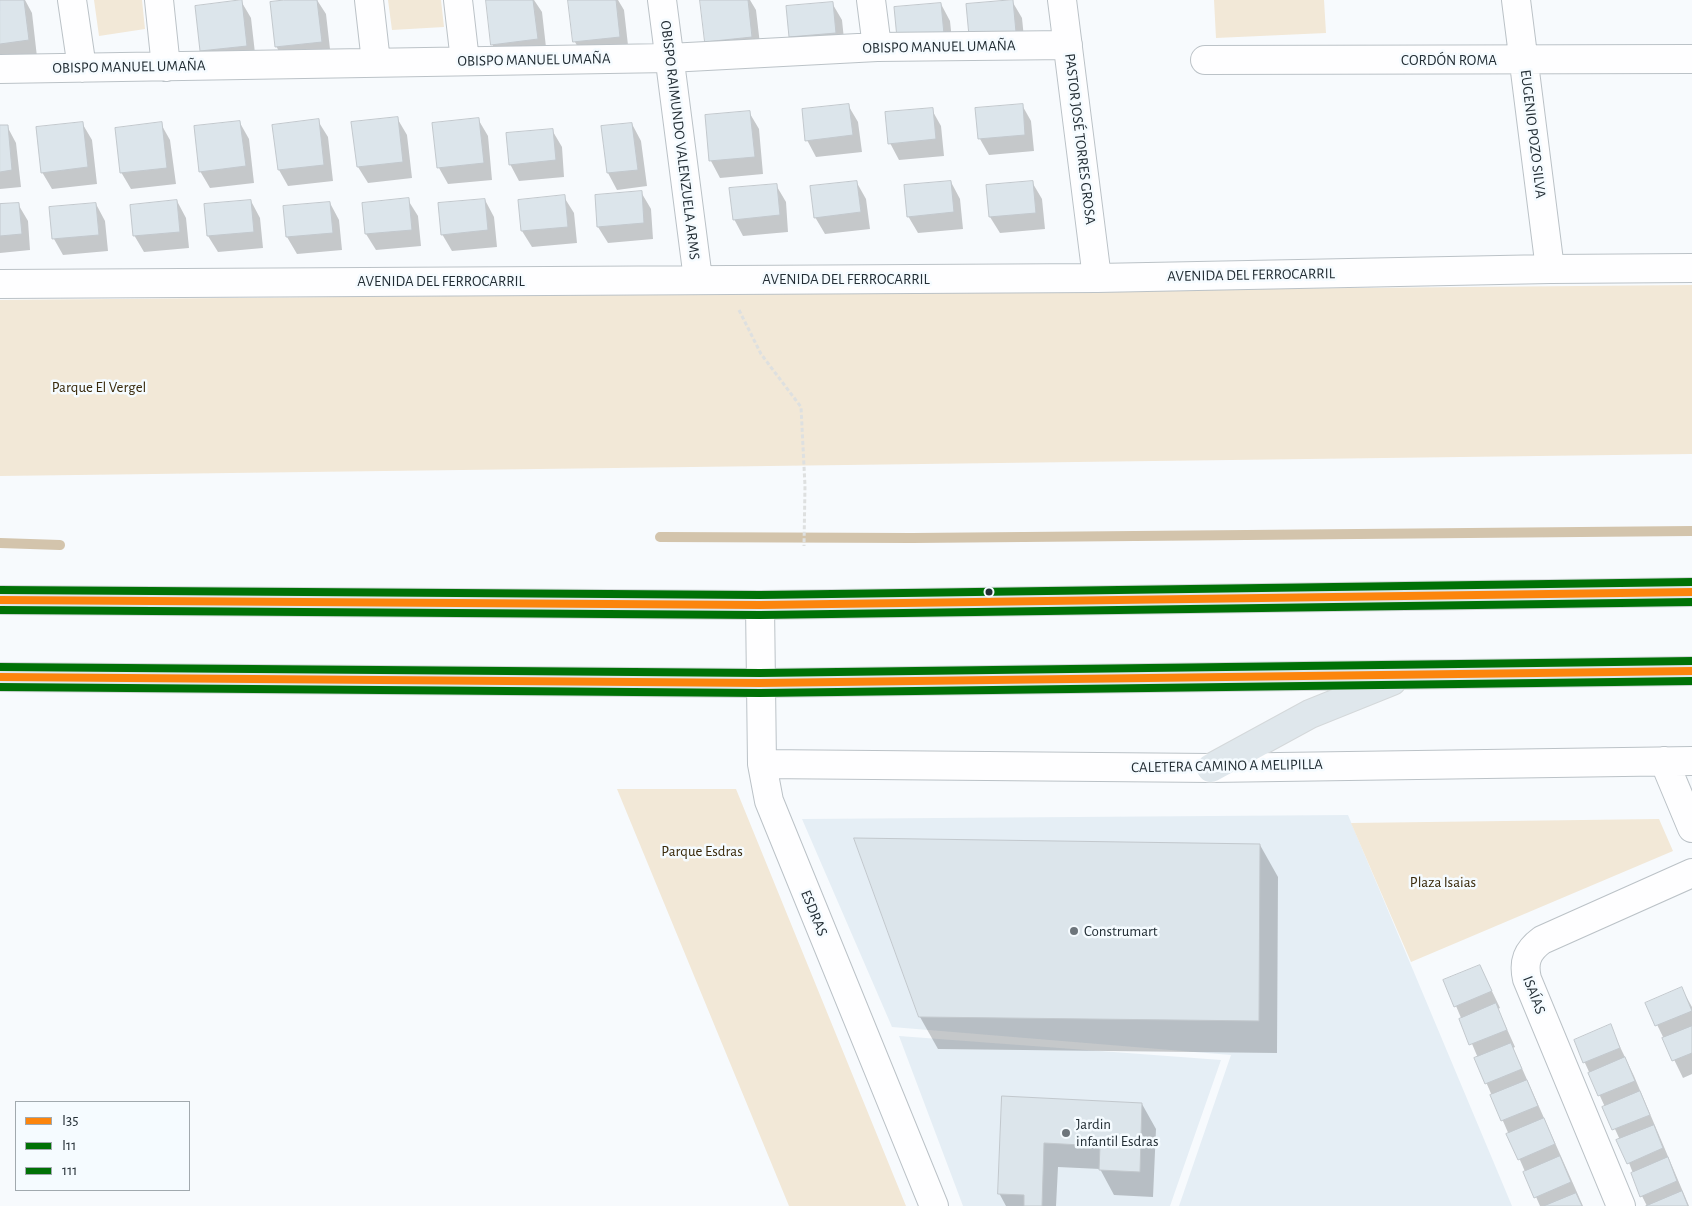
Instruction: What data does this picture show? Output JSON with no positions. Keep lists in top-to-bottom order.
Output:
{
  "streets": {
    "street": [
      "OBISPO MANUEL UMAÑA",
      "CORDÓN ROMA",
      "EUGENIO POZO SILVA",
      "PASTOR JOSÉ TORRES GROSA",
      "OBISPO RAIMUNDO VALENZUELA ARMS",
      "AVENIDA DEL FERROCARRIL",
      "CALETERA CAMINO A MELIPILLA",
      "ESDRAS",
      "ISAÍAS"
    ]
  },
  "crossings": [
    ["OBISPO MANUEL UMAÑA", "PASTOR JOSÉ TORRES GROSA"],
    ["OBISPO MANUEL UMAÑA", "OBISPO RAIMUNDO VALENZUELA ARMS"],
    ["CORDÓN ROMA", "EUGENIO POZO SILVA"],
    ["EUGENIO POZO SILVA", "AVENIDA DEL FERROCARRIL"],
    ["PASTOR JOSÉ TORRES GROSA", "AVENIDA DEL FERROCARRIL"],
    ["OBISPO RAIMUNDO VALENZUELA ARMS", "AVENIDA DEL FERROCARRIL"],
    ["CALETERA CAMINO A MELIPILLA", "ESDRAS"]
  ],
  "parks": ["Parque El Vergel", "Parque Esdras", "Plaza Isaias"],
  "places": ["Construmart", "Jardin infantil Esdras"],
  "lines": ["transit line 111", "transit line I35", "transit line I11"],
  "legend": ["I35", "I11", "111"]
}
